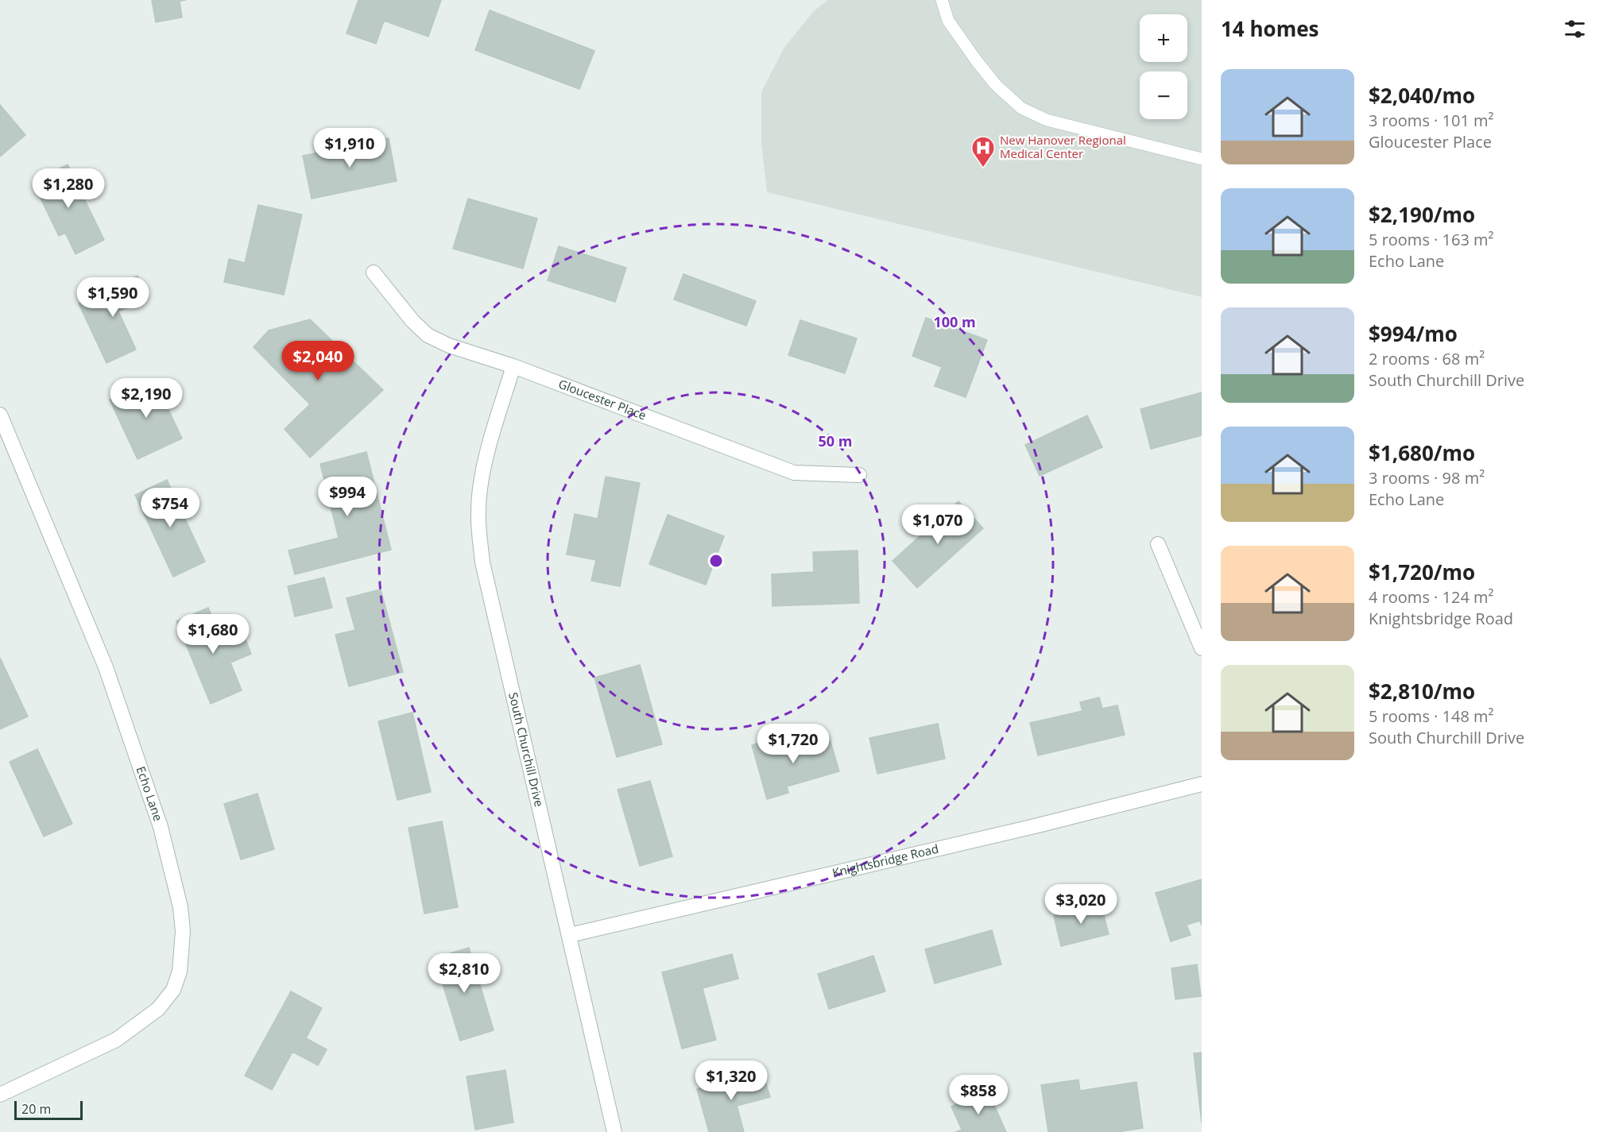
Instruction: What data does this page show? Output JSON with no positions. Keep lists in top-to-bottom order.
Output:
{
  "streets": {
    "street": [
      "Gloucester Place",
      "South Churchill Drive",
      "Echo Lane",
      "Knightsbridge Road"
    ]
  },
  "crossings": [
    ["Gloucester Place", "South Churchill Drive"],
    ["South Churchill Drive", "Knightsbridge Road"]
  ],
  "places": {
    "hospital": ["New Hanover Regional Medical Center"]
  },
  "scale_bar": "20 m",
  "page": {
    "heading": "14 homes",
    "map_buttons": ["+", "−"],
    "list": [
      {
        "name": "$2,040/mo",
        "note": "3 rooms · 101 m² · Gloucester Place"
      },
      {
        "name": "$2,190/mo",
        "note": "5 rooms · 163 m² · Echo Lane"
      },
      {
        "name": "$994/mo",
        "note": "2 rooms · 68 m² · South Churchill Drive"
      },
      {
        "name": "$1,680/mo",
        "note": "3 rooms · 98 m² · Echo Lane"
      },
      {
        "name": "$1,720/mo",
        "note": "4 rooms · 124 m² · Knightsbridge Road"
      },
      {
        "name": "$2,810/mo",
        "note": "5 rooms · 148 m² · South Churchill Drive"
      }
    ],
    "price": [
      "$1,910",
      "$1,280",
      "$1,590",
      "$2,040",
      "$2,190",
      "$994",
      "$754",
      "$1,070",
      "$1,680",
      "$1,720",
      "$3,020",
      "$2,810",
      "$1,320",
      "$858"
    ],
    "scale": "20 m"
  },
  "rings": ["100 m", "50 m"]
}
